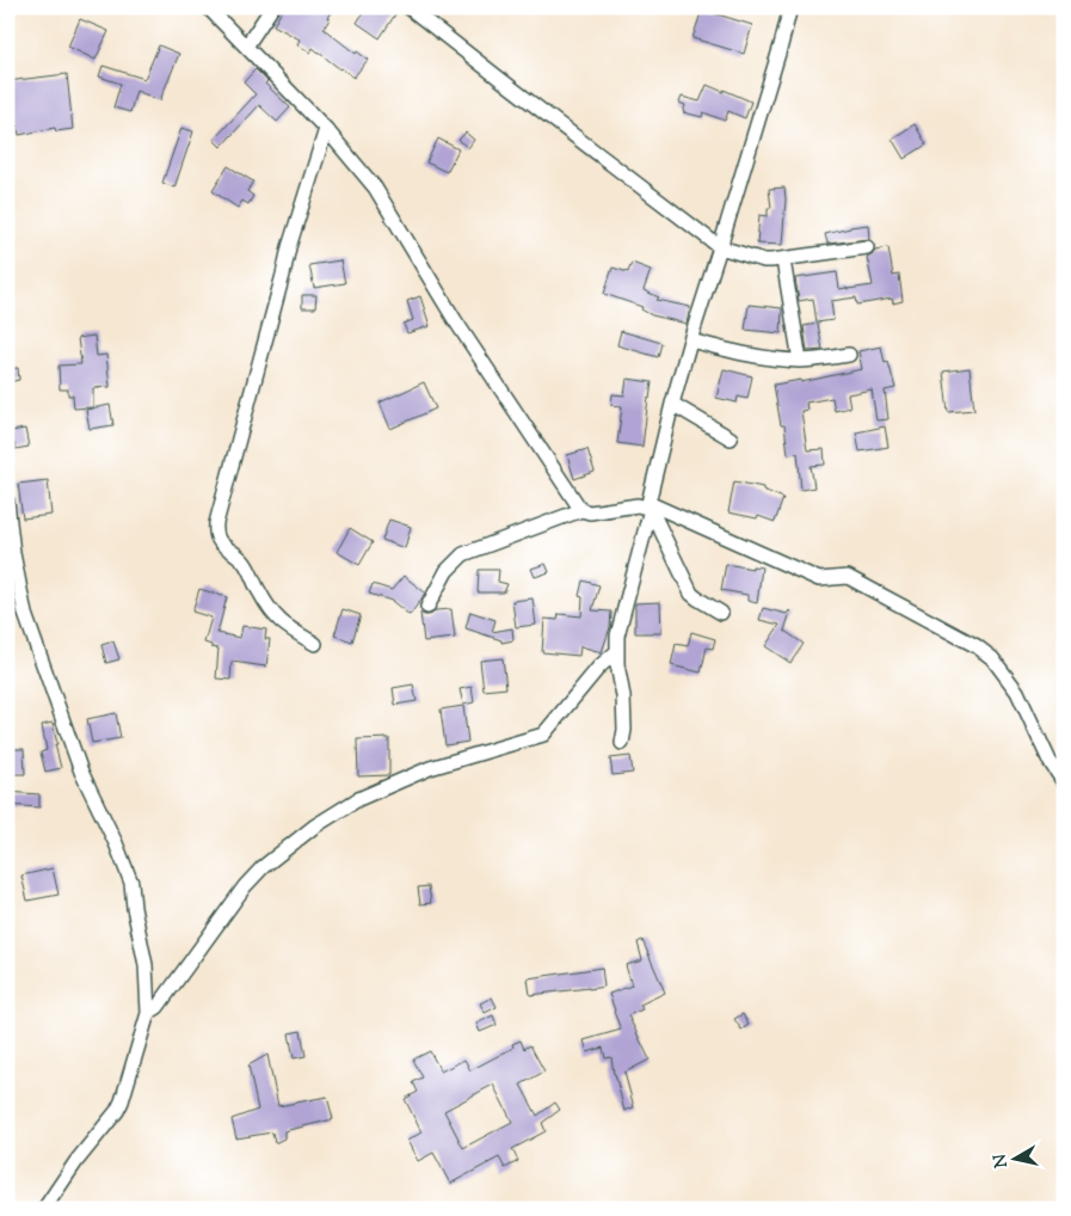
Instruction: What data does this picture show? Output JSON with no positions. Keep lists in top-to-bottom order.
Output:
{
  "north": "left"
}
